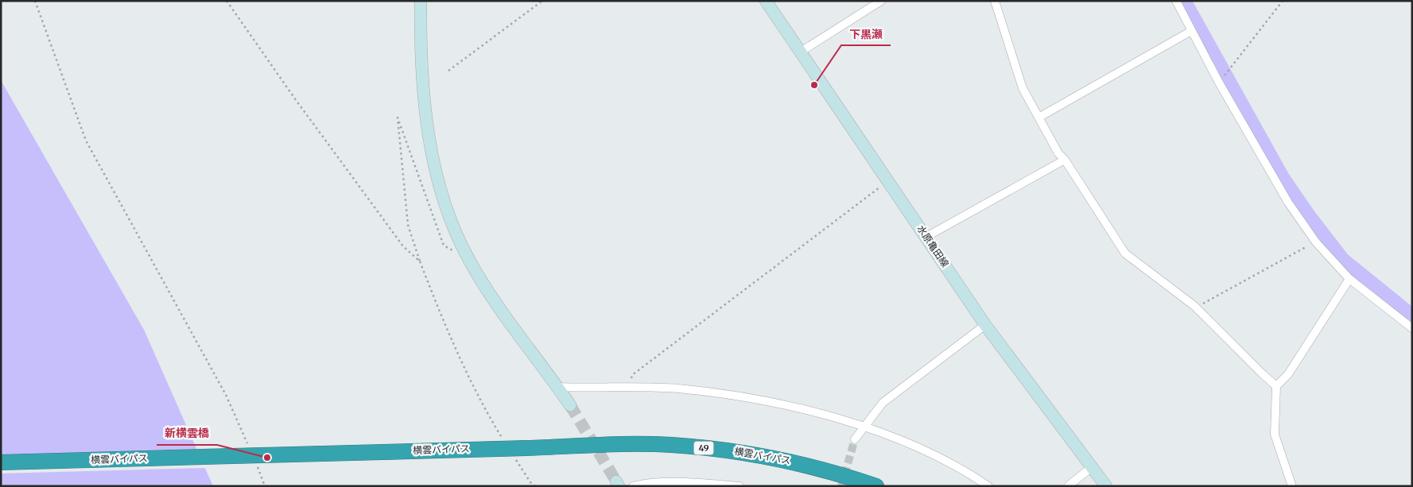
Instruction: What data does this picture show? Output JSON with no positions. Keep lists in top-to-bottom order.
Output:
{
  "streets": {
    "highway": ["49", "横雲バイパス"],
    "main road": ["水原亀田線"]
  },
  "places": ["下黒瀬", "新横雲橋"]
}
